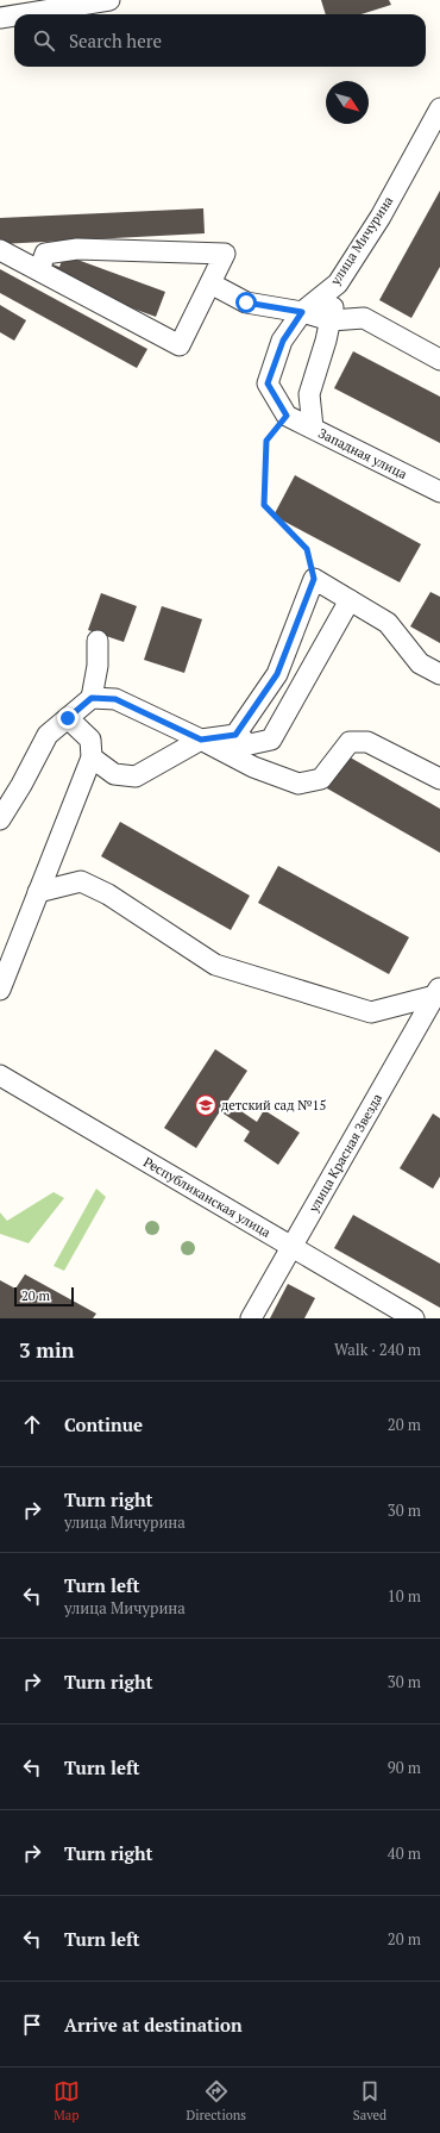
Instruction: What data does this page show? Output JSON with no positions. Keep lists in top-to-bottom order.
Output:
{
  "streets": {
    "street": [
      "улица Мичурина",
      "Западная улица",
      "улица Красная Звезда",
      "Республиканская улица"
    ]
  },
  "crossings": [
    ["улица Мичурина", "Западная улица"],
    ["улица Красная Звезда", "Республиканская улица"]
  ],
  "places": {
    "school or university": ["детский сад №15"]
  },
  "scale_bar": "20 m",
  "north": "bottom right",
  "page": {
    "search": "Search here",
    "scale": "20 m",
    "heading": ["3 min", "Walk · 240 m"],
    "list": [
      ["Continue", "20 m"],
      ["Turn right", "улица Мичурина", "30 m"],
      ["Turn left", "улица Мичурина", "10 m"],
      ["Turn right", "30 m"],
      ["Turn left", "90 m"],
      ["Turn right", "40 m"],
      ["Turn left", "20 m"],
      "Arrive at destination"
    ],
    "nav": ["Map", "Directions", "Saved"]
  }
}
